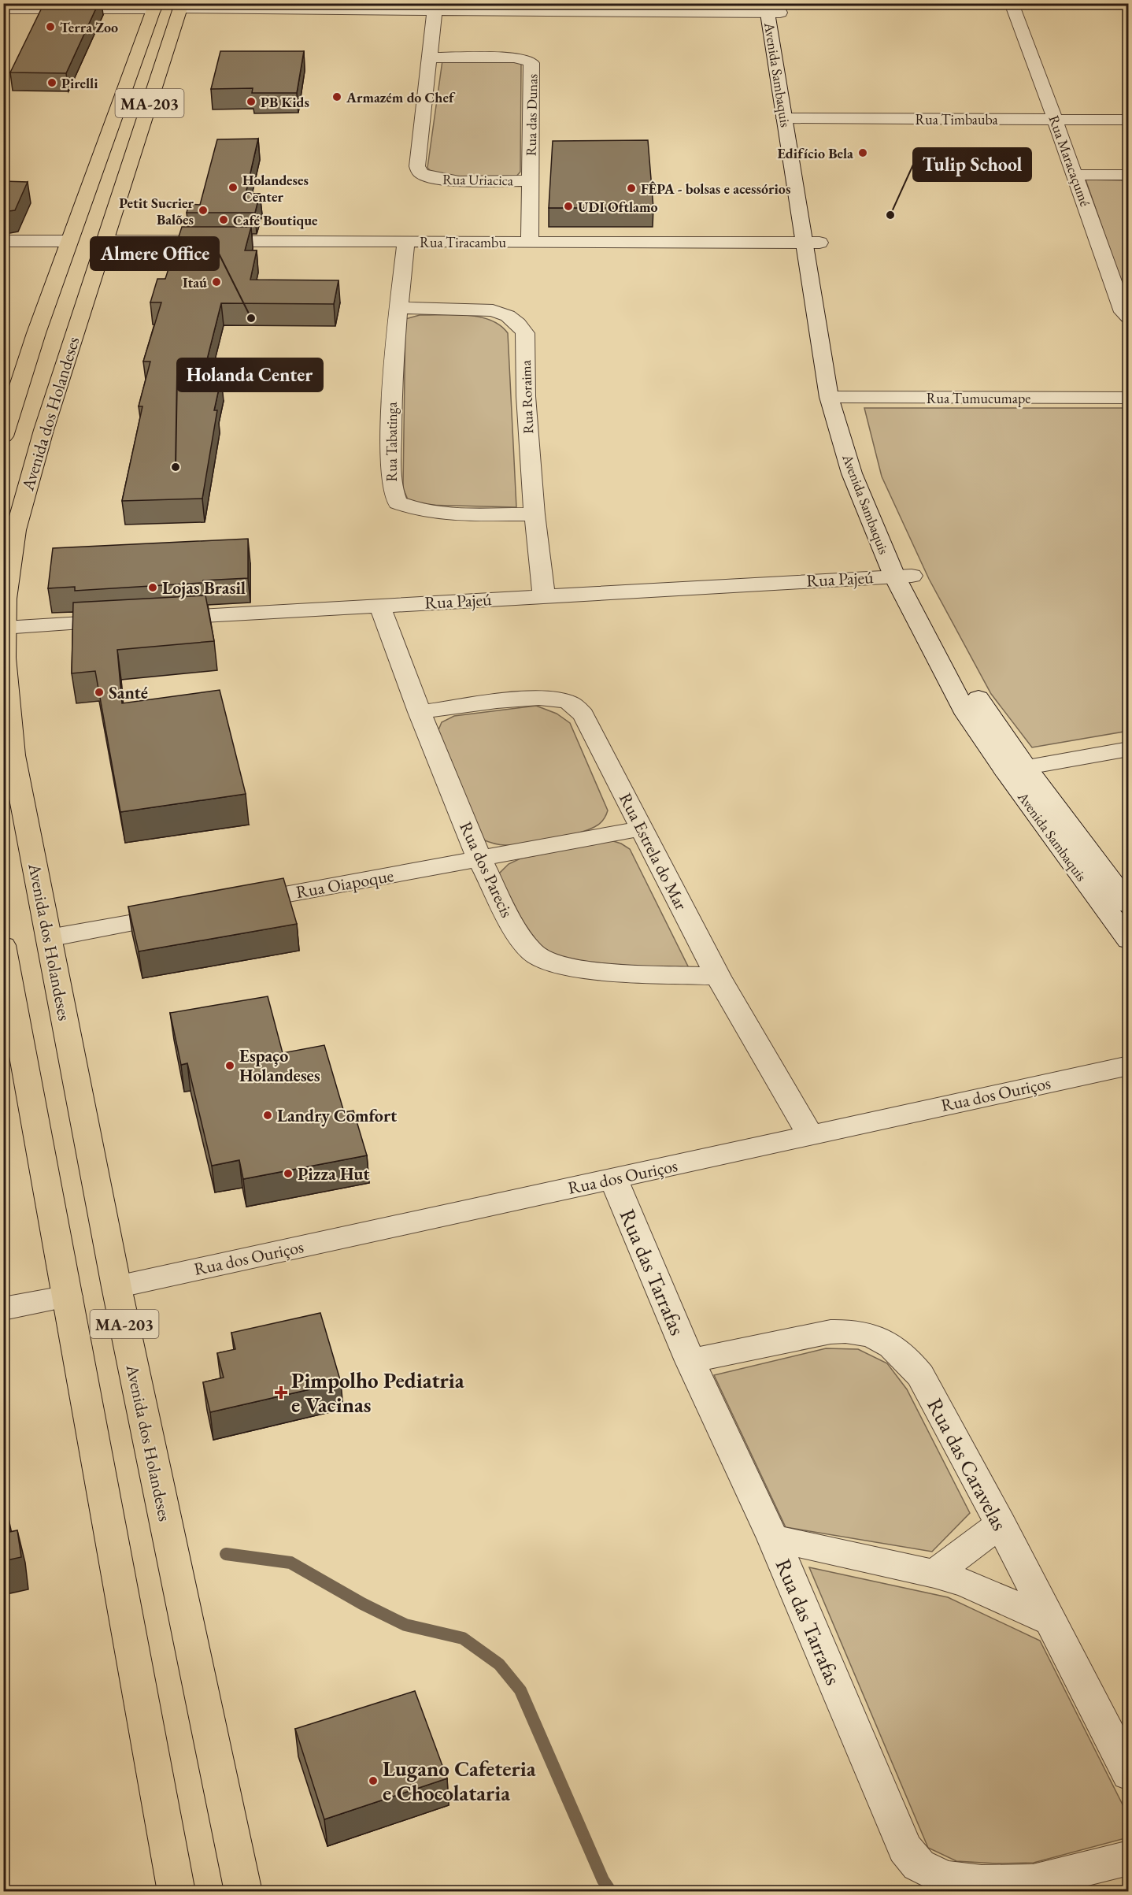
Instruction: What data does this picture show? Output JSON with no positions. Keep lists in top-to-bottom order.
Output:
{
  "streets": {
    "main road": ["MA-203", "Avenida dos Holandeses"],
    "street": [
      "Avenida Sambaquis",
      "Rua das Dunas",
      "Rua Timbauba",
      "Rua Maracaçumé",
      "Rua Uriacica",
      "Rua Tiracambu",
      "Rua Roraima",
      "Rua Tumucumape",
      "Rua Tabatinga",
      "Rua Pajeú",
      "Rua Estrela do Mar",
      "Rua dos Parecis",
      "Rua Oiapoque",
      "Rua dos Ouriços",
      "Rua das Tarrafas",
      "Rua das Caravelas"
    ]
  },
  "crossings": [
    ["Avenida Sambaquis", "Rua Timbauba"],
    ["Avenida Sambaquis", "Rua Tiracambu"],
    ["Avenida Sambaquis", "Rua Tumucumape"],
    ["Avenida Sambaquis", "Rua Pajeú"],
    ["Rua das Dunas", "Rua Uriacica"],
    ["Rua das Dunas", "Rua Tiracambu"],
    ["Rua Timbauba", "Rua Maracaçumé"],
    ["Rua Tiracambu", "Avenida dos Holandeses"],
    ["Rua Tiracambu", "Rua Tabatinga"],
    ["Rua Roraima", "Rua Tabatinga"],
    ["Rua Roraima", "Rua Pajeú"],
    ["Avenida dos Holandeses", "Rua dos Ouriços"],
    ["Rua Pajeú", "Rua dos Parecis"],
    ["Rua Estrela do Mar", "Rua dos Parecis"],
    ["Rua Estrela do Mar", "Rua Oiapoque"],
    ["Rua Estrela do Mar", "Rua dos Ouriços"],
    ["Rua dos Parecis", "Rua Oiapoque"],
    ["Rua dos Ouriços", "Rua das Tarrafas"],
    ["Rua das Tarrafas", "Rua das Caravelas"]
  ],
  "places": {
    "other": [
      "Terra Zoo",
      "Pirelli",
      "Armazém do Chef",
      "PB Kids",
      "Edifício Bela",
      "Holandeses Center",
      "FÊPA - bolsas e acessórios",
      "UDI Oftlamo",
      "Petit Sucrier Balões",
      "Tulip School",
      "Café Boutique",
      "Itaú",
      "Almere Office",
      "Holanda Center",
      "Lojas Brasil",
      "Santé",
      "Espaço Holandeses",
      "Landry Comfort",
      "Pizza Hut",
      "Lugano Cafeteria e Chocolataria"
    ],
    "health": ["Pimpolho Pediatria e Vacinas"]
  }
}
